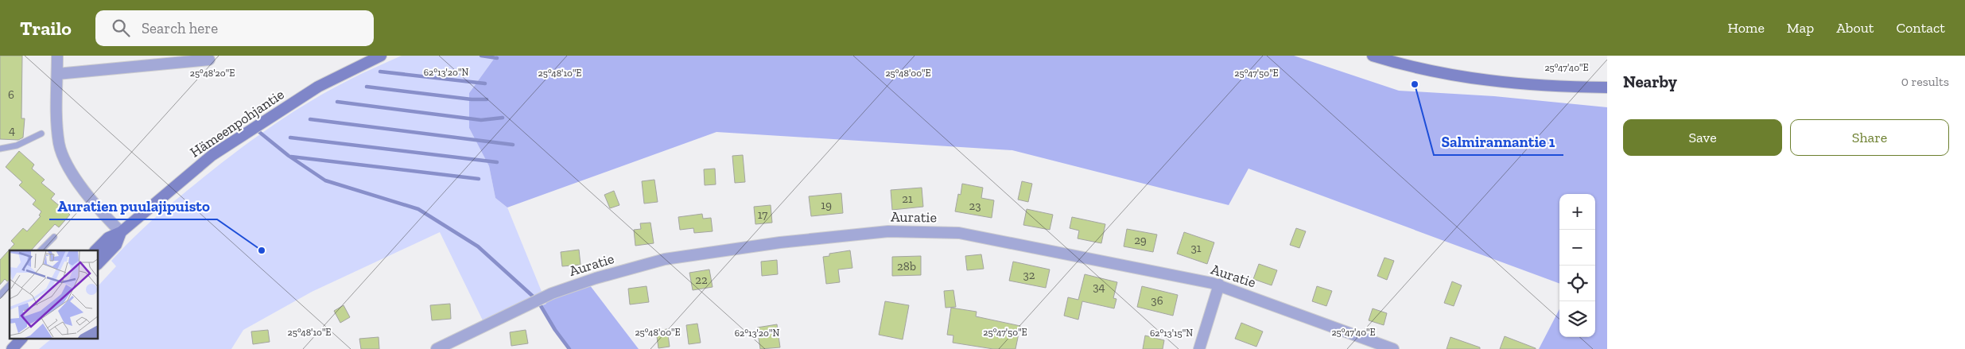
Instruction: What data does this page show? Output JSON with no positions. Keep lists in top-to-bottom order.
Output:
{
  "streets": {
    "main road": ["Hämeenpohjantie"],
    "street": ["Auratie"]
  },
  "places": ["Salmirannantie 1", "Auratien puulajipuisto"],
  "house_numbers": [
    "6",
    "4",
    "21",
    "19",
    "23",
    "17",
    "29",
    "31",
    "28b",
    "32",
    "22",
    "34",
    "36"
  ],
  "page": {
    "header": "Trailo",
    "search": "Search here",
    "nav": [
      "Home",
      "Map",
      "About",
      "Contact"
    ],
    "heading": ["Nearby", "0 results"],
    "buttons": ["Save", "Share"],
    "map_buttons": ["+", "−"]
  },
  "coordinates": [
    "25°47'40\"E",
    "62°13'20\"N",
    "25°48'20\"E",
    "25°48'10\"E",
    "25°48'00\"E",
    "25°47'50\"E",
    "62°13'15\"N"
  ]
}
